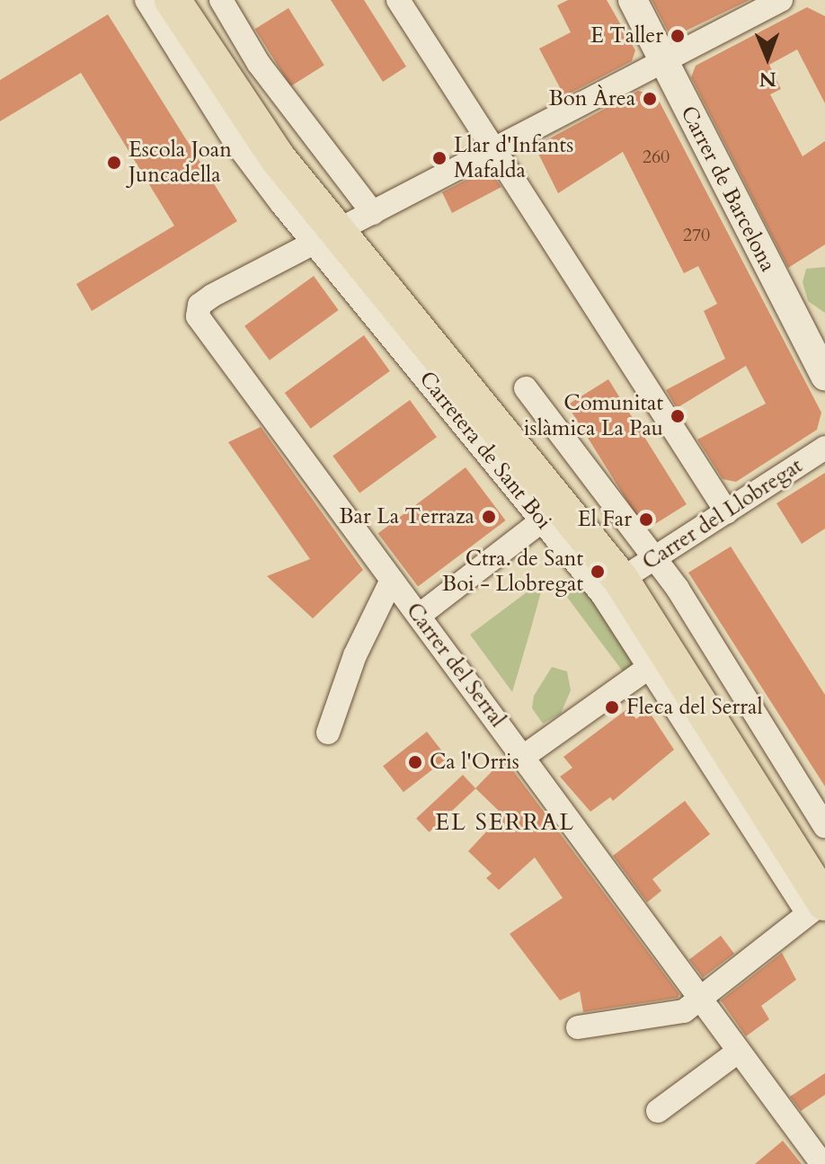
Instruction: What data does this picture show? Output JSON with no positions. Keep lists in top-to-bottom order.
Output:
{
  "streets": {
    "street": [
      "Carrer de Barcelona",
      "Carretera de Sant Boi",
      "Carrer del Llobregat",
      "Carrer del Serral"
    ]
  },
  "crossings": [
    ["Carretera de Sant Boi", "Carrer del Serral"]
  ],
  "districts": ["EL SERRAL"],
  "places": [
    "E Taller",
    "Bon Àrea",
    "Llar d'Infants Mafalda",
    "Escola Joan Juncadella",
    "Comunitat islàmica La Pau",
    "Bar La Terraza",
    "El Far",
    "Ctra. de Sant Boi - Llobregat",
    "Fleca del Serral",
    "Ca l'Orris"
  ],
  "house_numbers": ["260", "270"],
  "north": "bottom"
}
